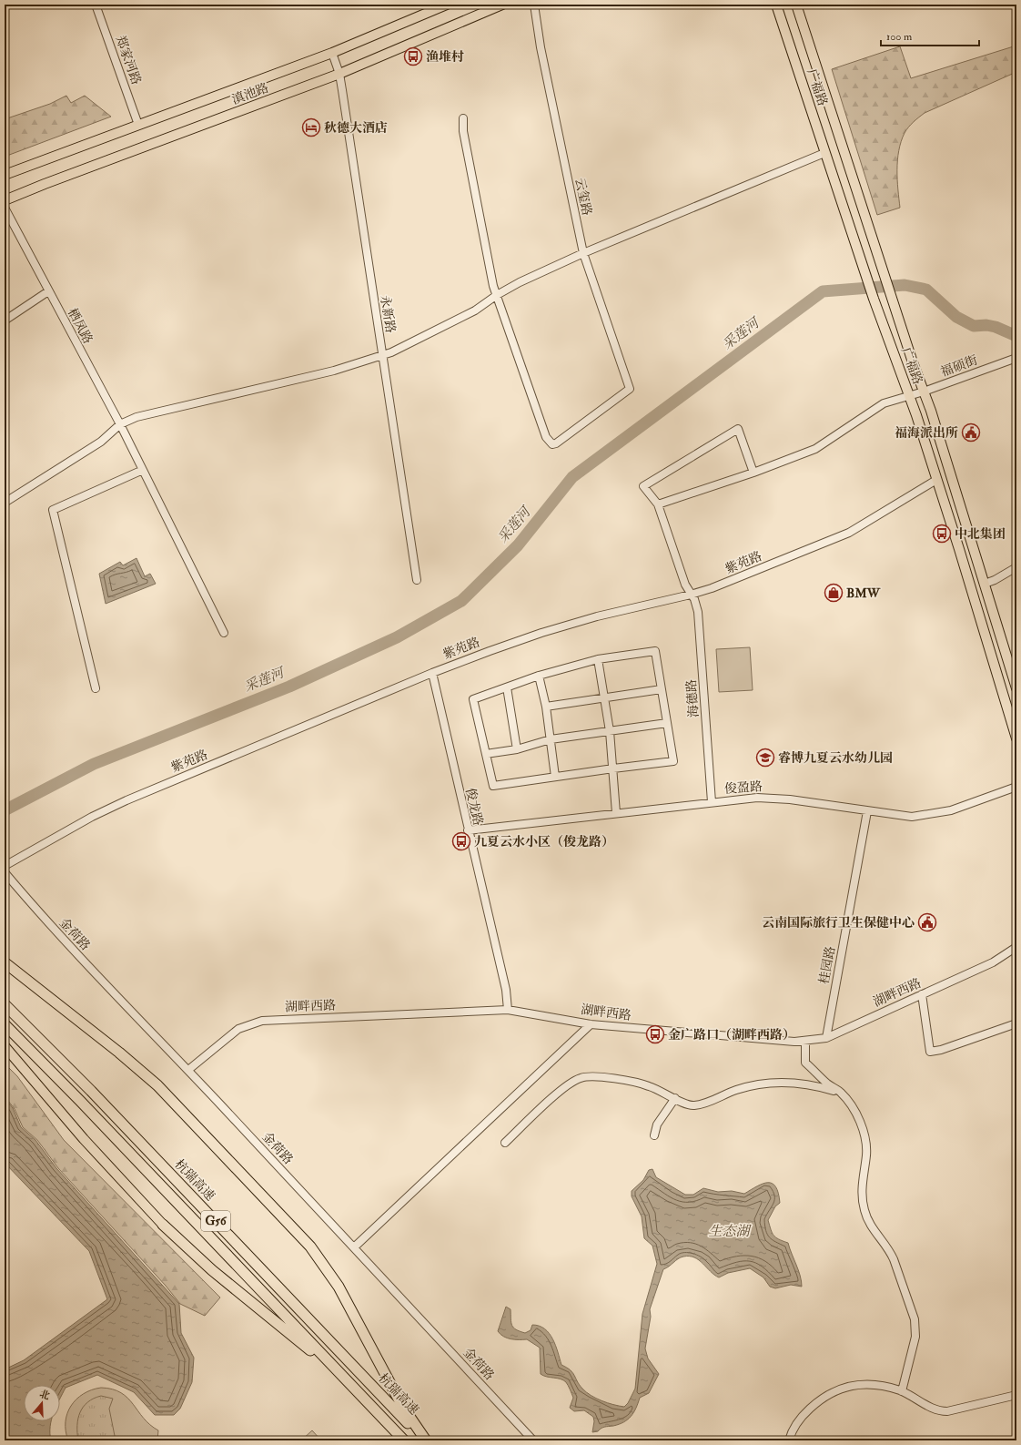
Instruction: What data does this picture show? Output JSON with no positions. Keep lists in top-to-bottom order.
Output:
{
  "streets": {
    "highway": ["杭瑞高速", "G56"],
    "main road": ["广福路", "滇池路"],
    "street": [
      "郑家河路",
      "云玺路",
      "永新路",
      "栖凤路",
      "福硕街",
      "紫苑路",
      "海德路",
      "俊盈路",
      "俊龙路",
      "金荷路",
      "桂园路",
      "湖畔西路"
    ]
  },
  "crossings": [
    ["郑家河路", "滇池路"],
    ["广福路", "福硕街"],
    ["广福路", "紫苑路"],
    ["滇池路", "永新路"],
    ["福硕街", "海德路"],
    ["紫苑路", "海德路"],
    ["紫苑路", "俊龙路"],
    ["海德路", "俊盈路"],
    ["俊盈路", "俊龙路"],
    ["俊盈路", "桂园路"],
    ["俊龙路", "湖畔西路"],
    ["金荷路", "湖畔西路"],
    ["桂园路", "湖畔西路"]
  ],
  "water": ["采莲河", "生态湖"],
  "places": {
    "bus stop": [
      "渔堆村",
      "中北集团",
      "九夏云水小区（俊龙路）",
      "金广路口（湖畔西路）"
    ],
    "hotel": ["秋德大酒店"],
    "public building": ["福海派出所", "云南国际旅行卫生保健中心"],
    "shop": ["BMW"],
    "school or university": ["睿博九夏云水幼儿园"]
  },
  "scale_bar": "100 m",
  "north": "top"
}
